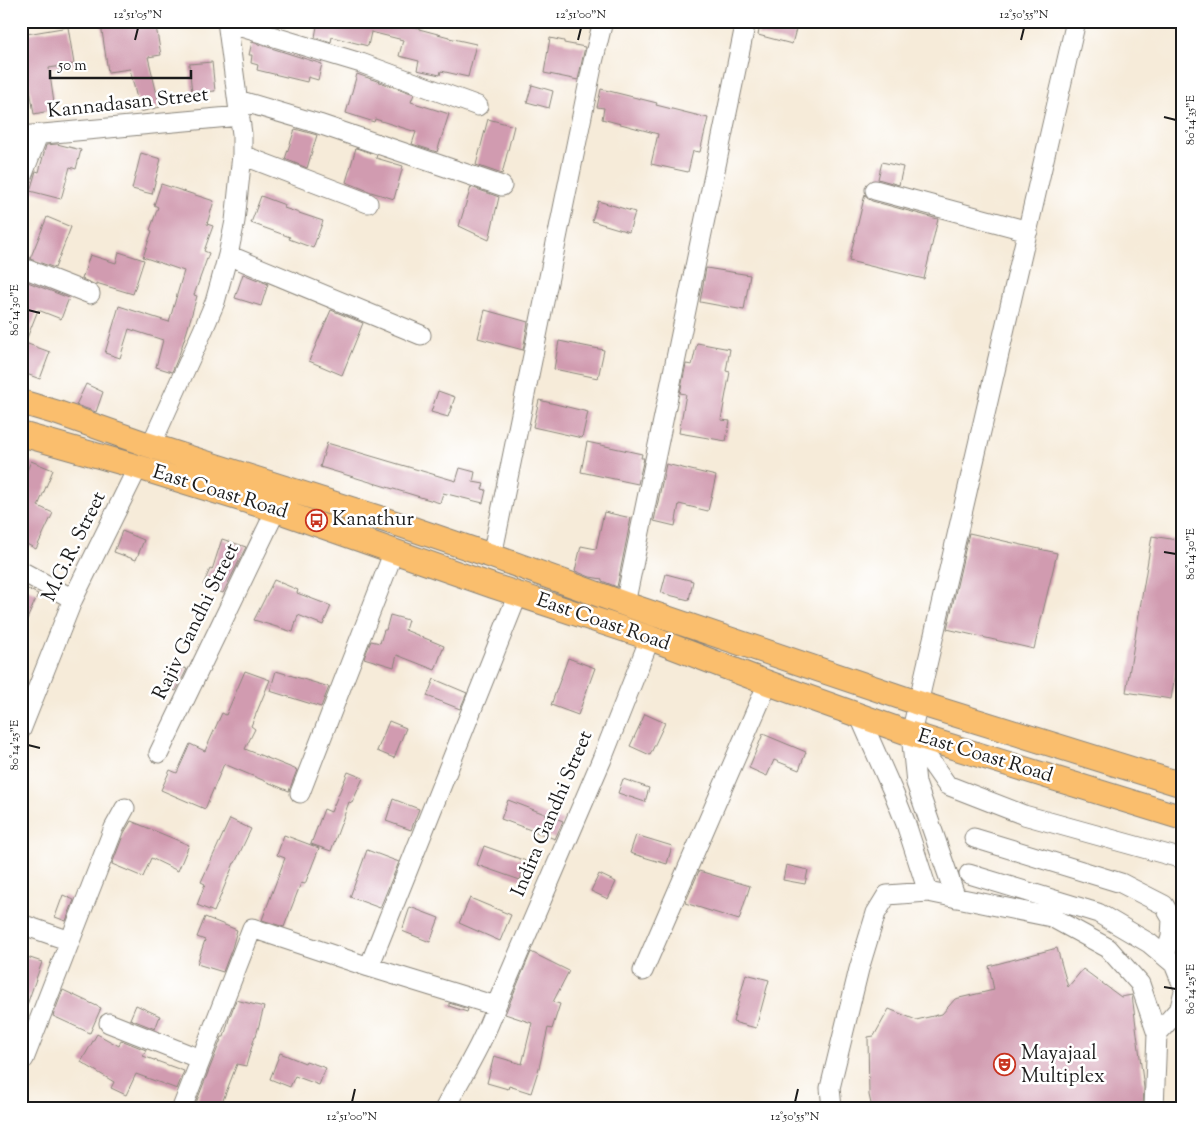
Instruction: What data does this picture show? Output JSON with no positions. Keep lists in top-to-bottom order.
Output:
{
  "streets": {
    "main road": ["East Coast Road"],
    "street": [
      "Kannadasan Street",
      "M.G.R. Street",
      "Rajiv Gandhi Street",
      "Indira Gandhi Street"
    ]
  },
  "crossings": [
    ["East Coast Road", "M.G.R. Street"],
    ["East Coast Road", "Rajiv Gandhi Street"],
    ["East Coast Road", "Indira Gandhi Street"]
  ],
  "places": {
    "bus stop": ["Kanathur"],
    "theatre": ["Mayajaal Multiplex"]
  },
  "scale_bar": "50 m",
  "coordinates": [
    "12°51'05\"N",
    "12°51'00\"N",
    "12°50'55\"N",
    "80°14'35\"E",
    "80°14'30\"E",
    "80°14'25\"E"
  ]
}
